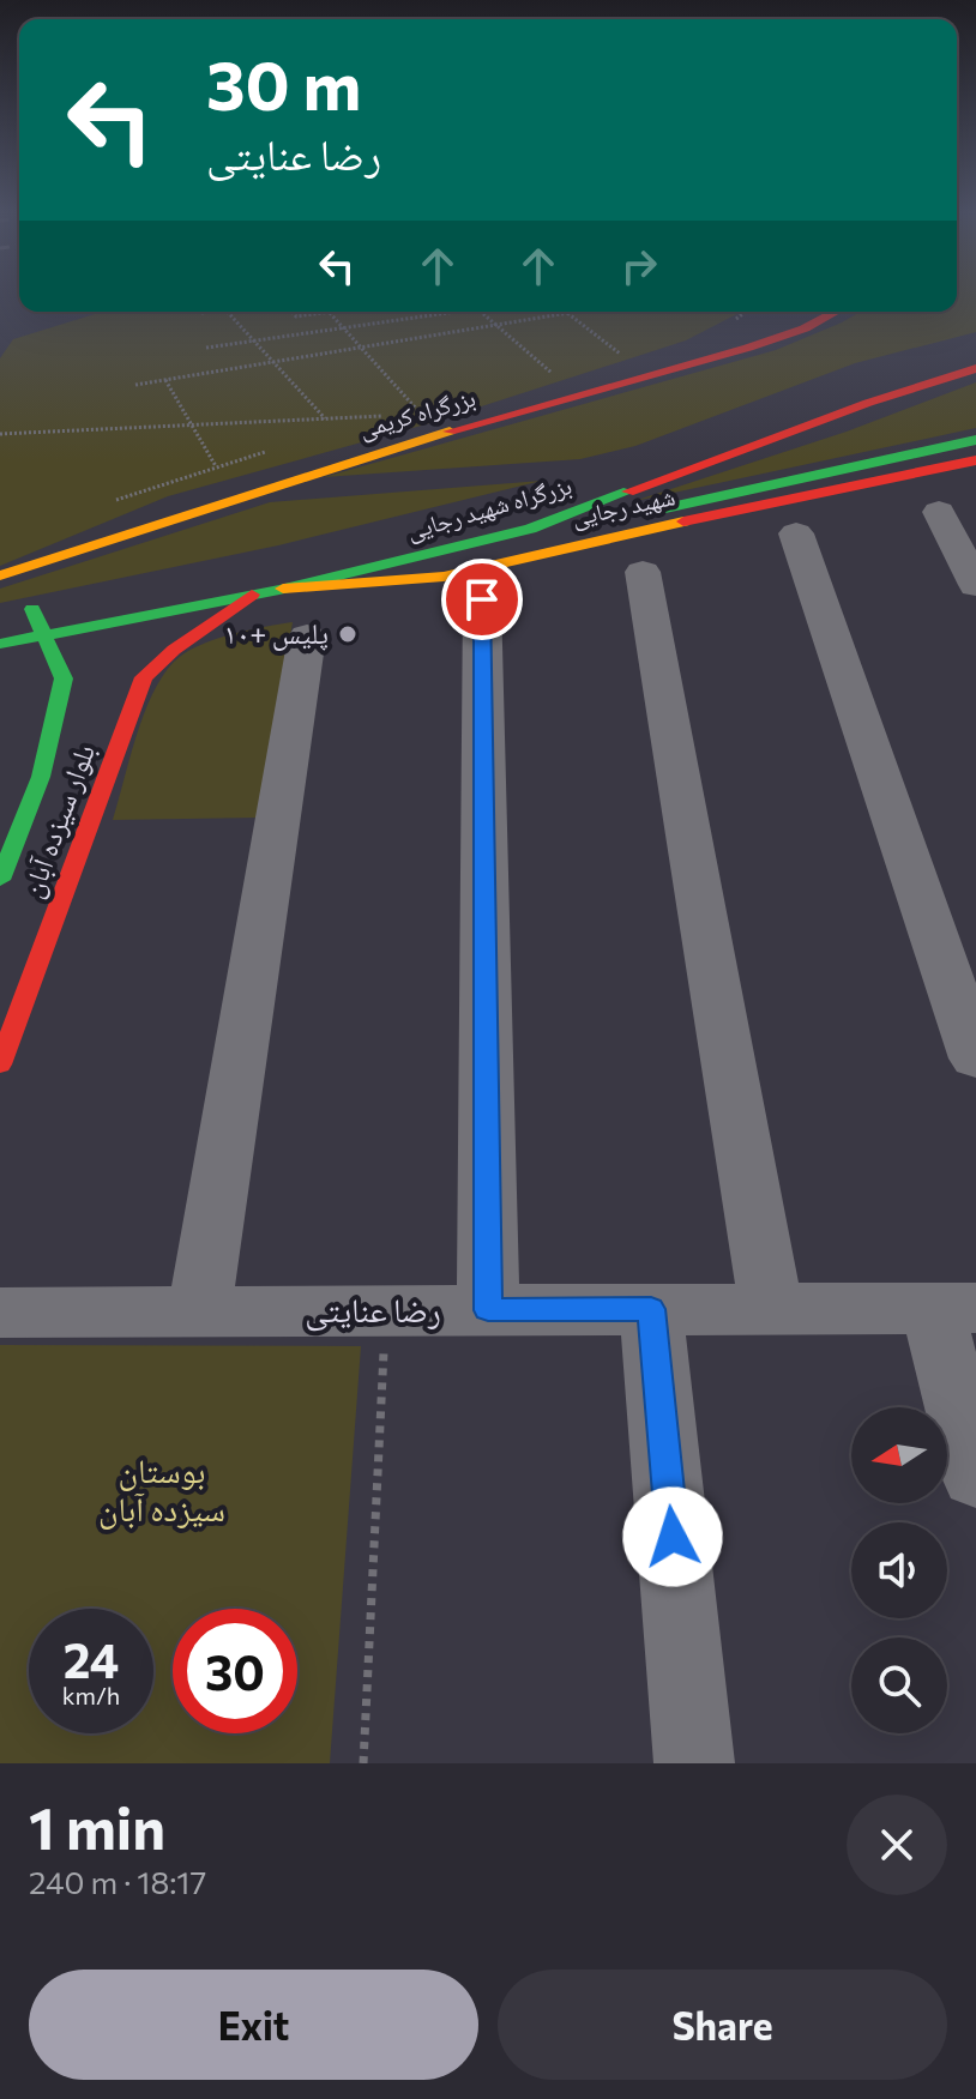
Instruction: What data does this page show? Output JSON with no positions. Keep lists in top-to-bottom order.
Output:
{
  "streets": {
    "main road": [
      "بزرگراه کریمی",
      "شهید رجایی",
      "بزرگراه شهید رجایی",
      "بلوار سیزده آبان"
    ],
    "street": ["رضا عنایتی"]
  },
  "crossings": [
    ["شهید رجایی", "بزرگراه شهید رجایی"],
    ["بزرگراه شهید رجایی", "بلوار سیزده آبان"]
  ],
  "parks": ["بوستان سیزده آبان"],
  "places": ["پلیس +۱۰"],
  "north": "left",
  "page": {
    "turn": ["30 m", "رضا عنایتی"],
    "speed": "24 km/h",
    "limit": "30",
    "heading": ["1 min", "240 m · 18:17"],
    "buttons": ["Exit", "Share"]
  }
}
